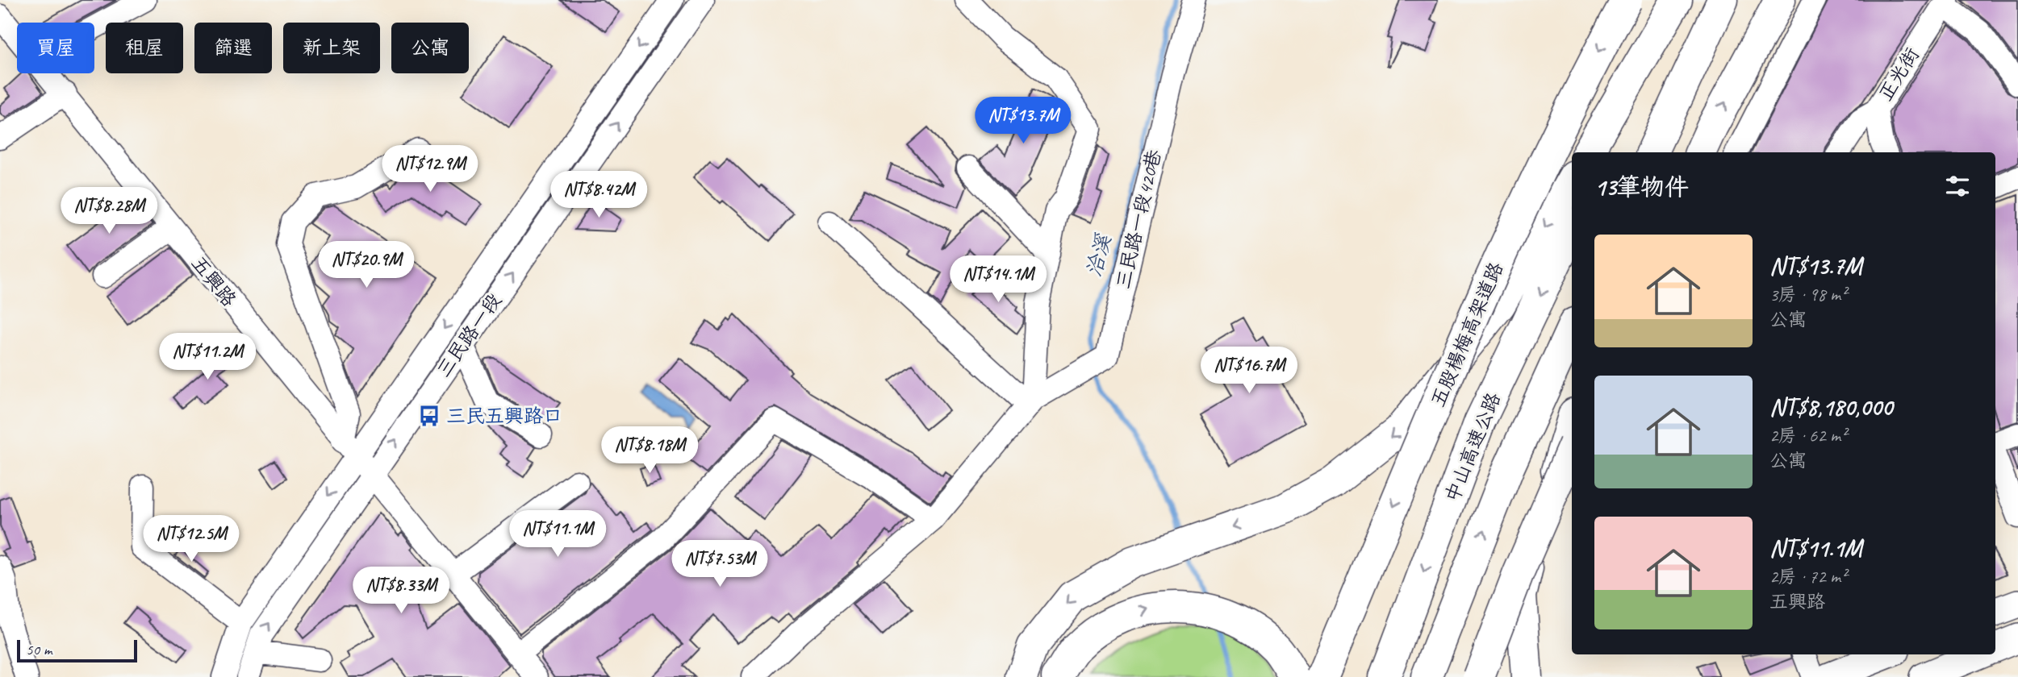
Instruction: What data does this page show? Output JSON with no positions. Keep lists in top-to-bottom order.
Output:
{
  "streets": {
    "highway": ["五股楊梅高架道路", "中山高速公路"],
    "street": [
      "正光街",
      "三民路一段420巷",
      "五興路",
      "三民路一段"
    ]
  },
  "crossings": [
    ["五興路", "三民路一段"]
  ],
  "water": ["洽溪"],
  "places": {
    "bus stop": ["三民五興路口"]
  },
  "scale_bar": "50 m",
  "page": {
    "chip": [
      "買屋",
      "租屋",
      "篩選",
      "新上架",
      "公寓"
    ],
    "price": [
      "NT$13.7M",
      "NT$12.9M",
      "NT$8.42M",
      "NT$8.28M",
      "NT$20.9M",
      "NT$14.1M",
      "NT$11.2M",
      "NT$16.7M",
      "NT$8.18M",
      "NT$11.1M",
      "NT$12.5M",
      "NT$7.53M",
      "NT$8.33M"
    ],
    "heading": "13筆物件",
    "list": [
      {
        "name": "NT$13.7M",
        "note": "3房 · 98 m² · 公寓"
      },
      {
        "name": "NT$8,180,000",
        "note": "2房 · 62 m² · 公寓"
      },
      {
        "name": "NT$11.1M",
        "note": "2房 · 72 m² · 五興路"
      }
    ],
    "scale": "50 m"
  }
}
